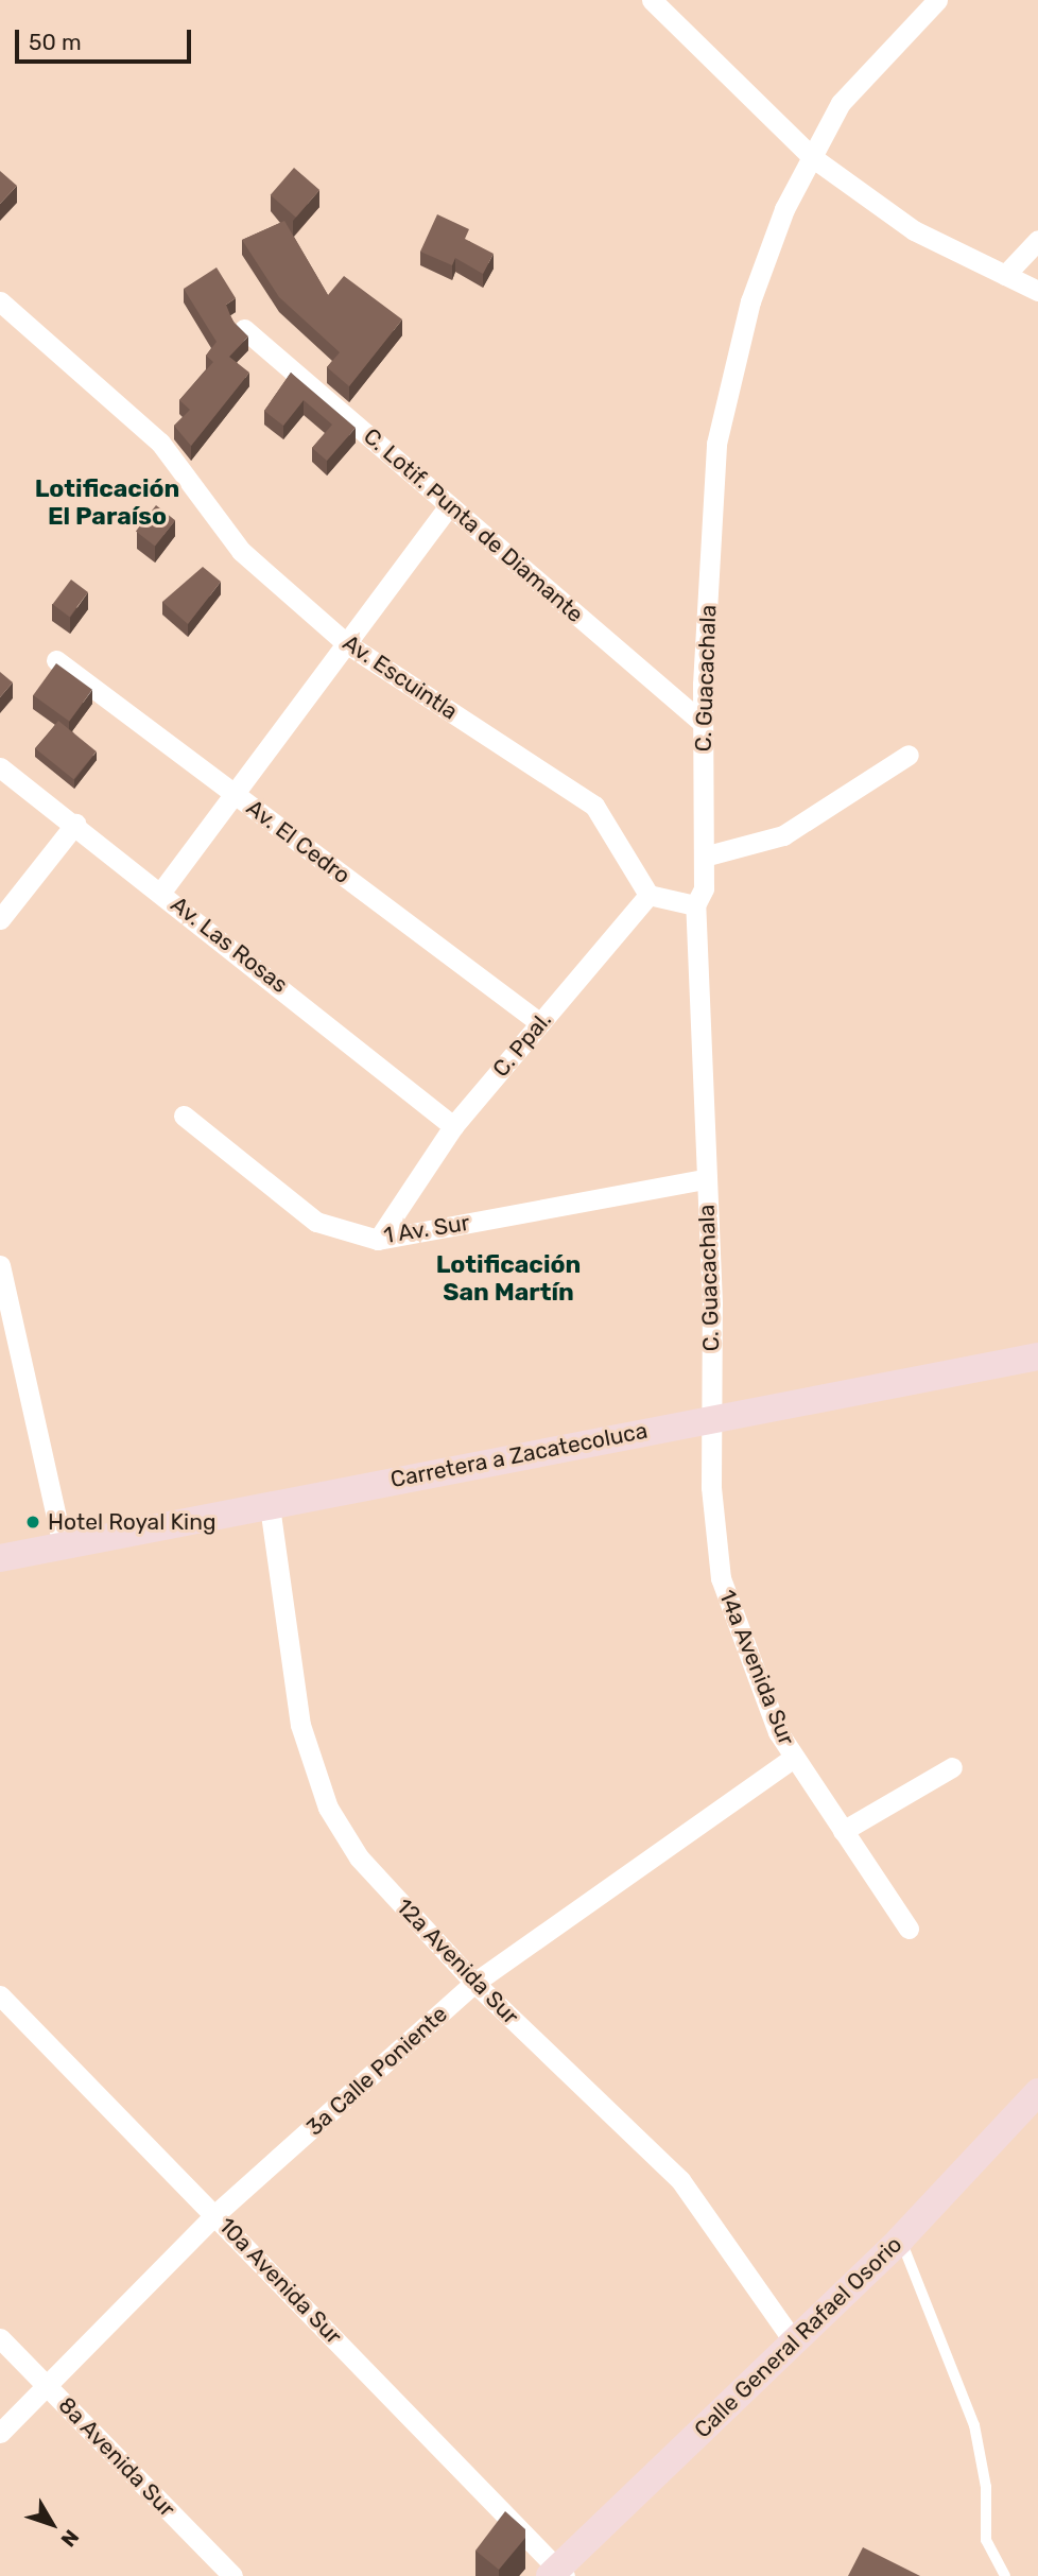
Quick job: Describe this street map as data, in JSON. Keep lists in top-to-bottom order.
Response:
{
  "streets": {
    "main road": ["Carretera a Zacatecoluca", "Calle General Rafael Osorio"],
    "street": [
      "C. Lotif. Punta de Diamante",
      "Av. Escuintla",
      "C. Guacachala",
      "Av. El Cedro",
      "Av. Las Rosas",
      "C. Ppal.",
      "1 Av. Sur",
      "14a Avenida Sur",
      "12a Avenida Sur",
      "3a Calle Poniente",
      "10a Avenida Sur",
      "8a Avenida Sur"
    ]
  },
  "crossings": [
    ["C. Lotif. Punta de Diamante", "C. Guacachala"],
    ["Av. Escuintla", "C. Ppal."],
    ["C. Guacachala", "1 Av. Sur"],
    ["C. Guacachala", "Carretera a Zacatecoluca"],
    ["C. Guacachala", "14a Avenida Sur"],
    ["Av. El Cedro", "C. Ppal."],
    ["Av. Las Rosas", "C. Ppal."],
    ["C. Ppal.", "1 Av. Sur"],
    ["Carretera a Zacatecoluca", "14a Avenida Sur"],
    ["Carretera a Zacatecoluca", "12a Avenida Sur"],
    ["14a Avenida Sur", "3a Calle Poniente"],
    ["12a Avenida Sur", "3a Calle Poniente"],
    ["12a Avenida Sur", "Calle General Rafael Osorio"],
    ["3a Calle Poniente", "10a Avenida Sur"],
    ["3a Calle Poniente", "8a Avenida Sur"],
    ["10a Avenida Sur", "Calle General Rafael Osorio"]
  ],
  "districts": ["Lotificación El Paraíso", "Lotificación San Martín"],
  "places": ["Hotel Royal King"],
  "scale_bar": "50 m",
  "north": "bottom right"
}
